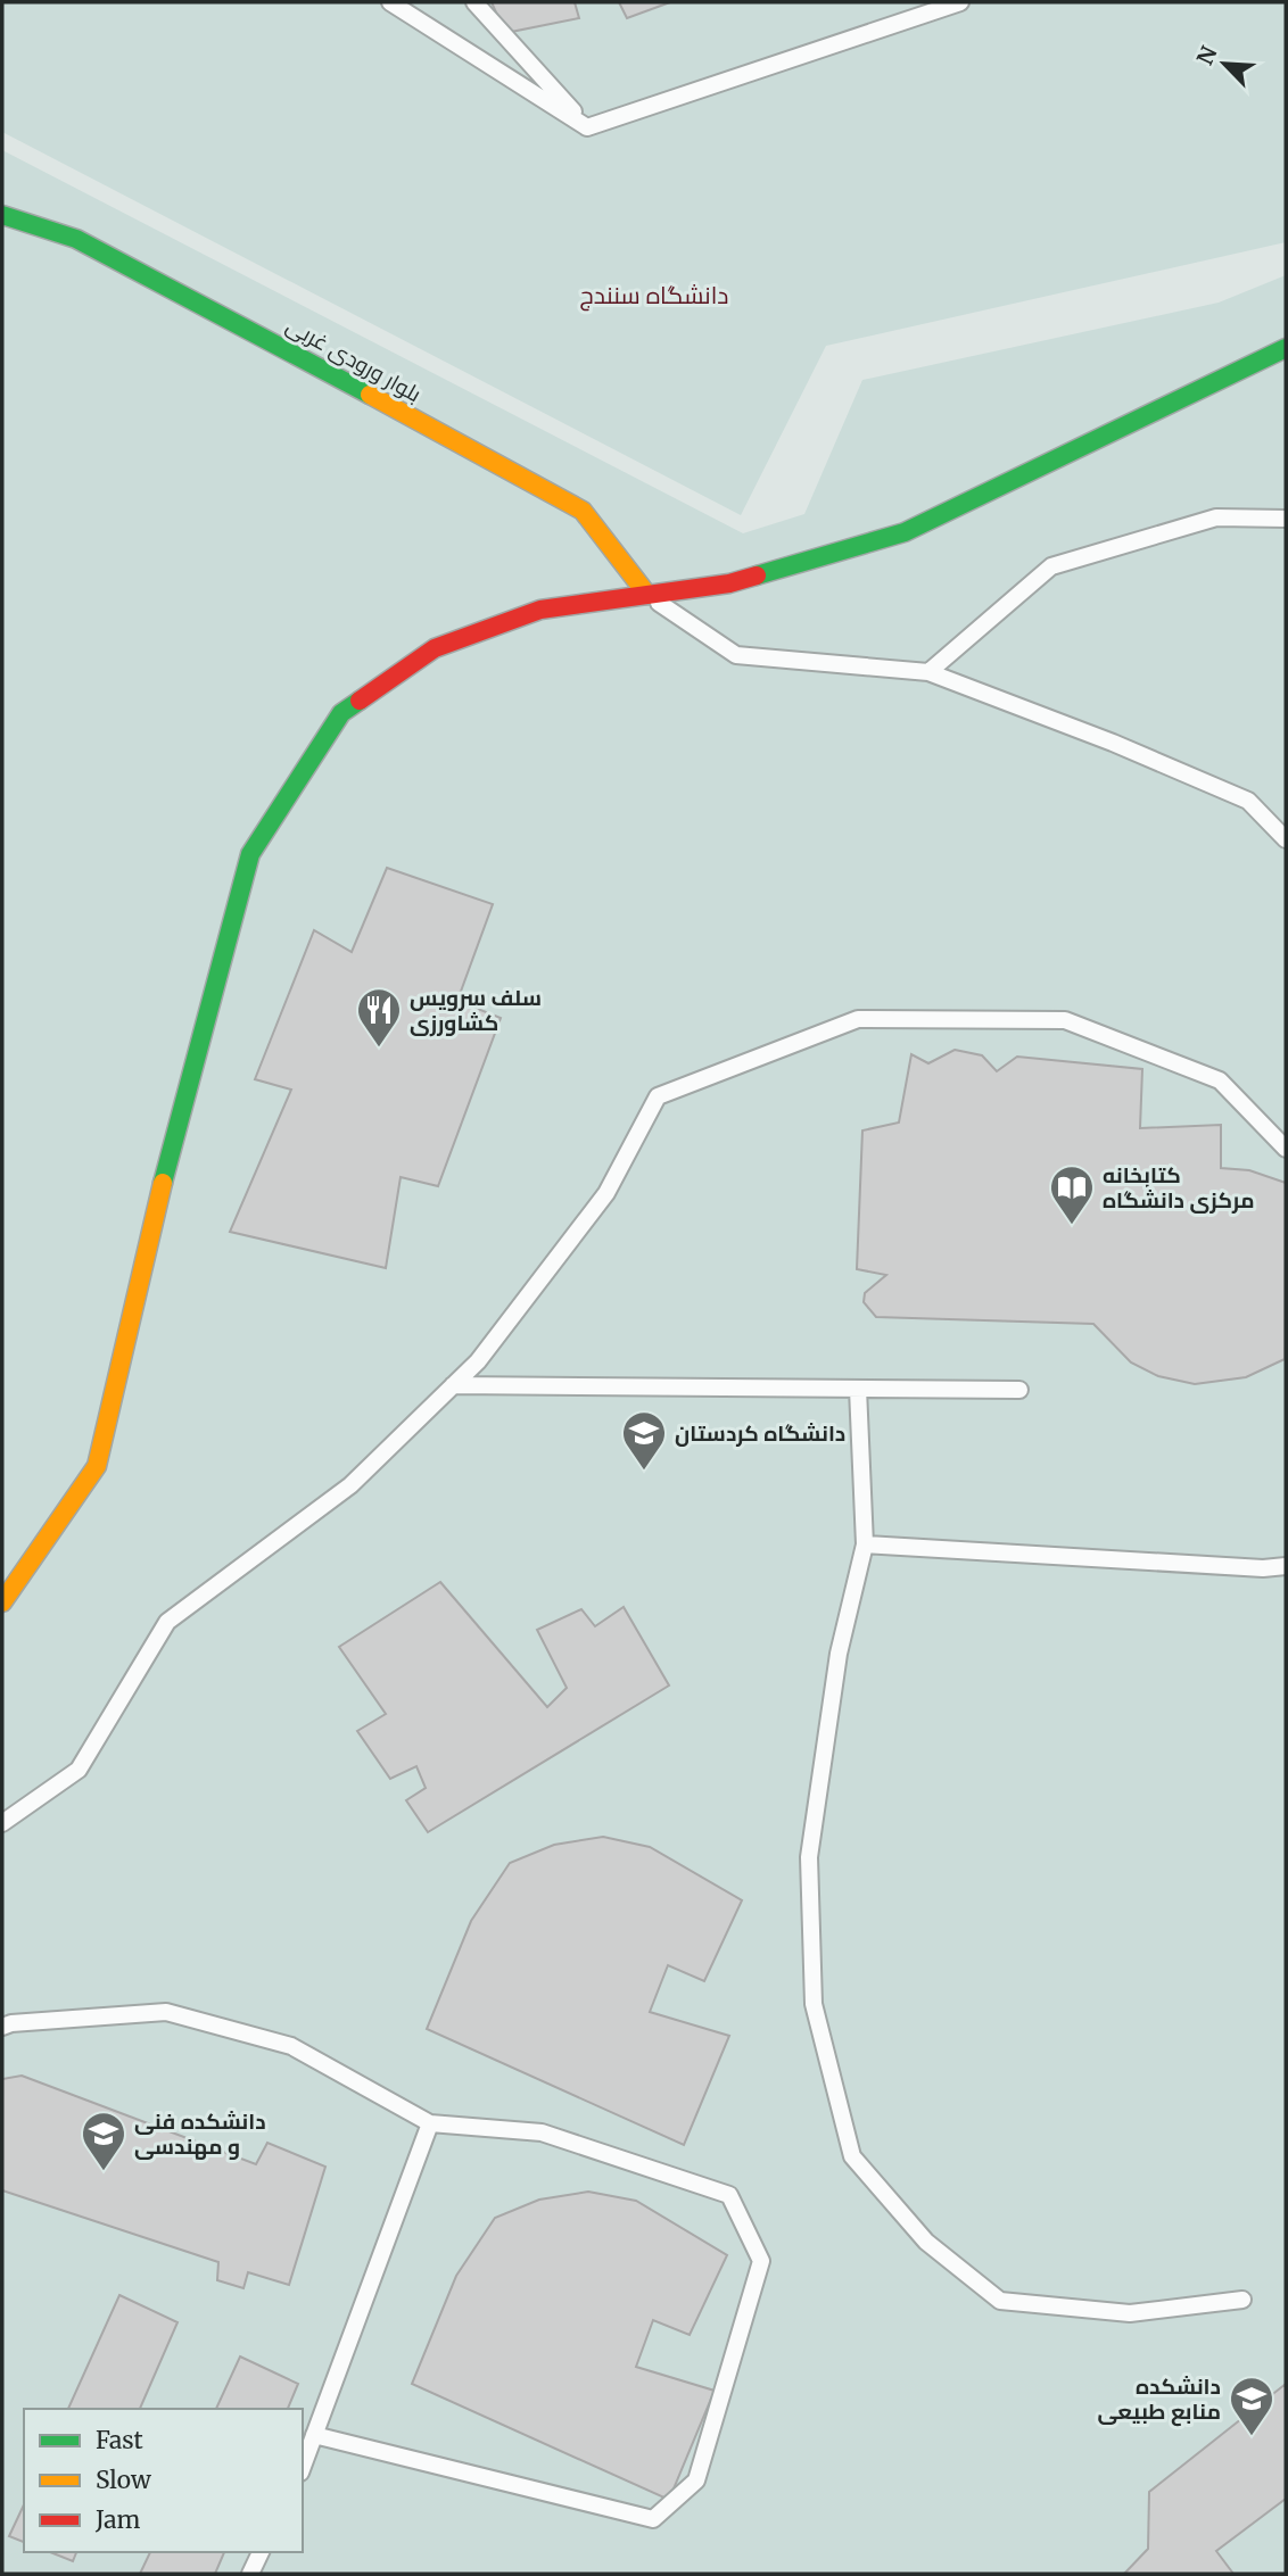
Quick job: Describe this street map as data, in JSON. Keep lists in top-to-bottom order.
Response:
{
  "streets": {
    "street": ["بلوار ورودی غربی"]
  },
  "districts": ["دانشگاه سنندج"],
  "places": {
    "restaurant": ["سلف سرویس کشاورزی"],
    "library": ["کتابخانه مرکزی دانشگاه"],
    "school or university": ["دانشگاه کردستان", "دانشکده فنی و مهندسی", "دانشکده منابع طبیعی"]
  },
  "legend": ["Fast", "Slow", "Jam"],
  "north": "top left"
}
